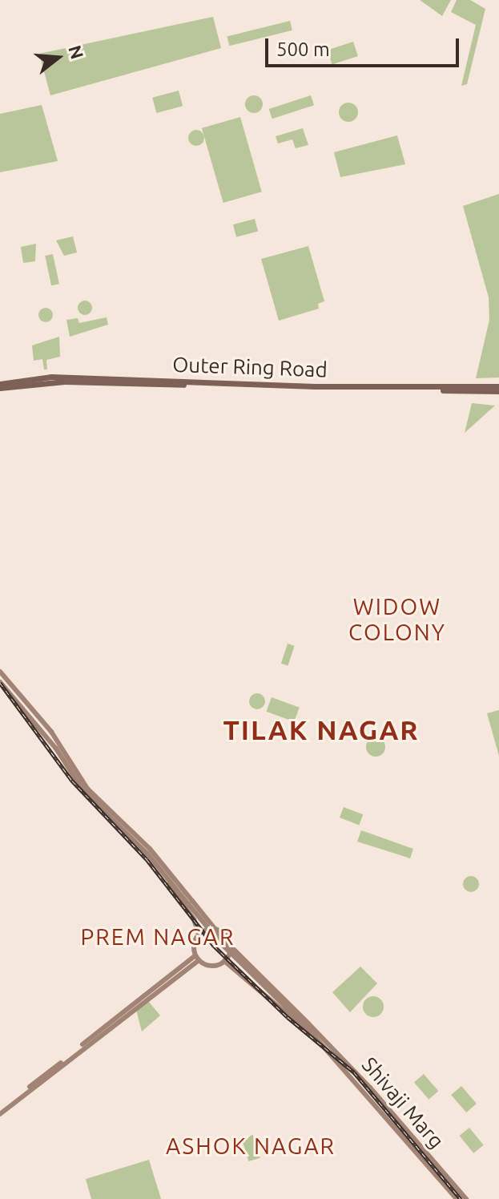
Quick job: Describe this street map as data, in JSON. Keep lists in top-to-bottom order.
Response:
{
  "streets": {
    "main road": ["Outer Ring Road", "Shivaji Marg"]
  },
  "districts": [
    "WIDOW COLONY",
    "TILAK NAGAR",
    "PREM NAGAR",
    "ASHOK NAGAR"
  ],
  "scale_bar": "500 m",
  "north": "right"
}
